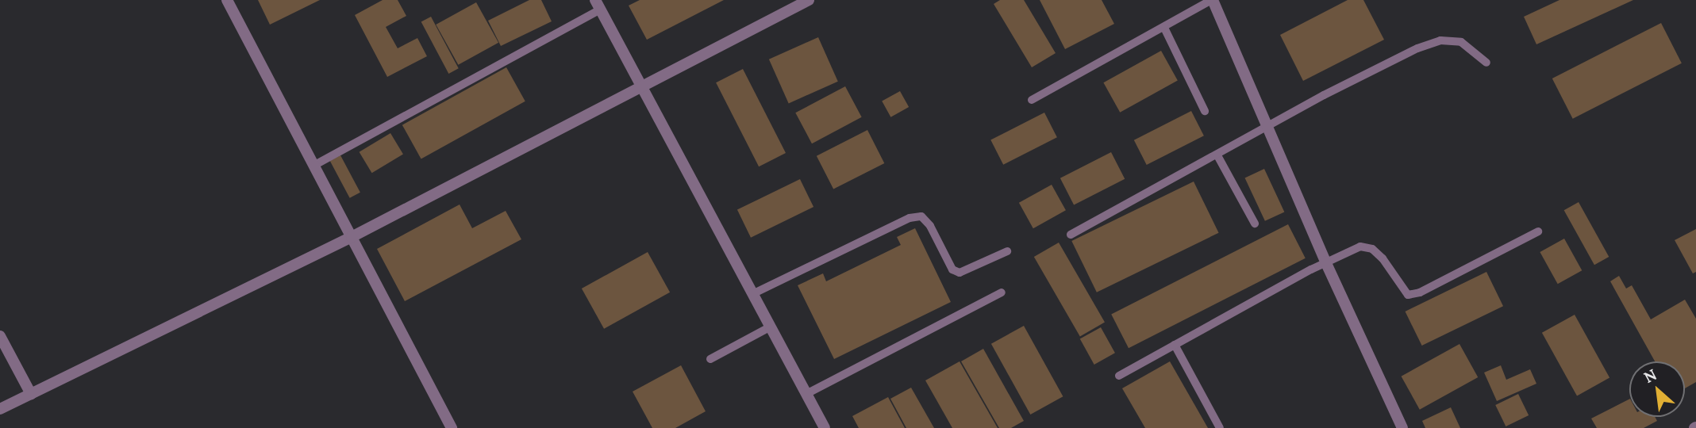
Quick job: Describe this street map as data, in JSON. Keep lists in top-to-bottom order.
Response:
{
  "north": "top left"
}
